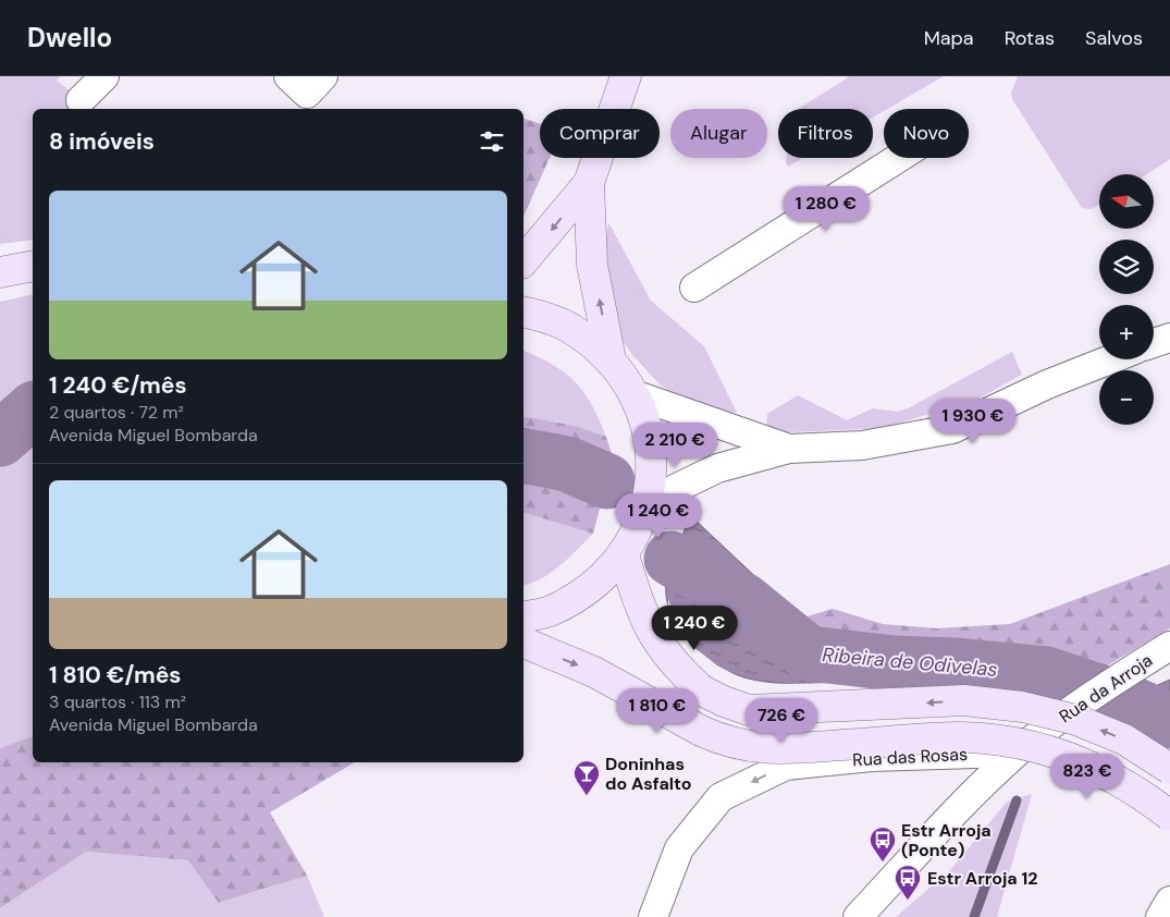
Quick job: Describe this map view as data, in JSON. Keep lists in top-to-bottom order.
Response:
{
  "streets": {
    "street": ["Rua da Arroja", "Rua das Rosas"]
  },
  "crossings": [
    ["Rua da Arroja", "Rua das Rosas"]
  ],
  "one_way": ["Rua das Rosas"],
  "water": ["Ribeira de Odivelas"],
  "places": {
    "bar": ["Doninhas do Asfalto"],
    "bus stop": ["Estr Arroja (Ponte)", "Estr Arroja 12"]
  },
  "north": "left",
  "page": {
    "header": "Dwello",
    "nav": ["Mapa", "Rotas", "Salvos"],
    "chip": [
      "Comprar",
      "Alugar",
      "Filtros",
      "Novo"
    ],
    "heading": "8 imóveis",
    "map_buttons": ["+", "−"],
    "list": [
      {
        "name": "1 240 €/mês",
        "note": "2 quartos · 72 m² · Avenida Miguel Bombarda"
      },
      {
        "name": "1 810 €/mês",
        "note": "3 quartos · 113 m² · Avenida Miguel Bombarda"
      }
    ],
    "price": [
      "1 280 €",
      "1 930 €",
      "2 210 €",
      "1 240 €",
      "1 240 €",
      "1 810 €",
      "726 €",
      "823 €"
    ]
  }
}
